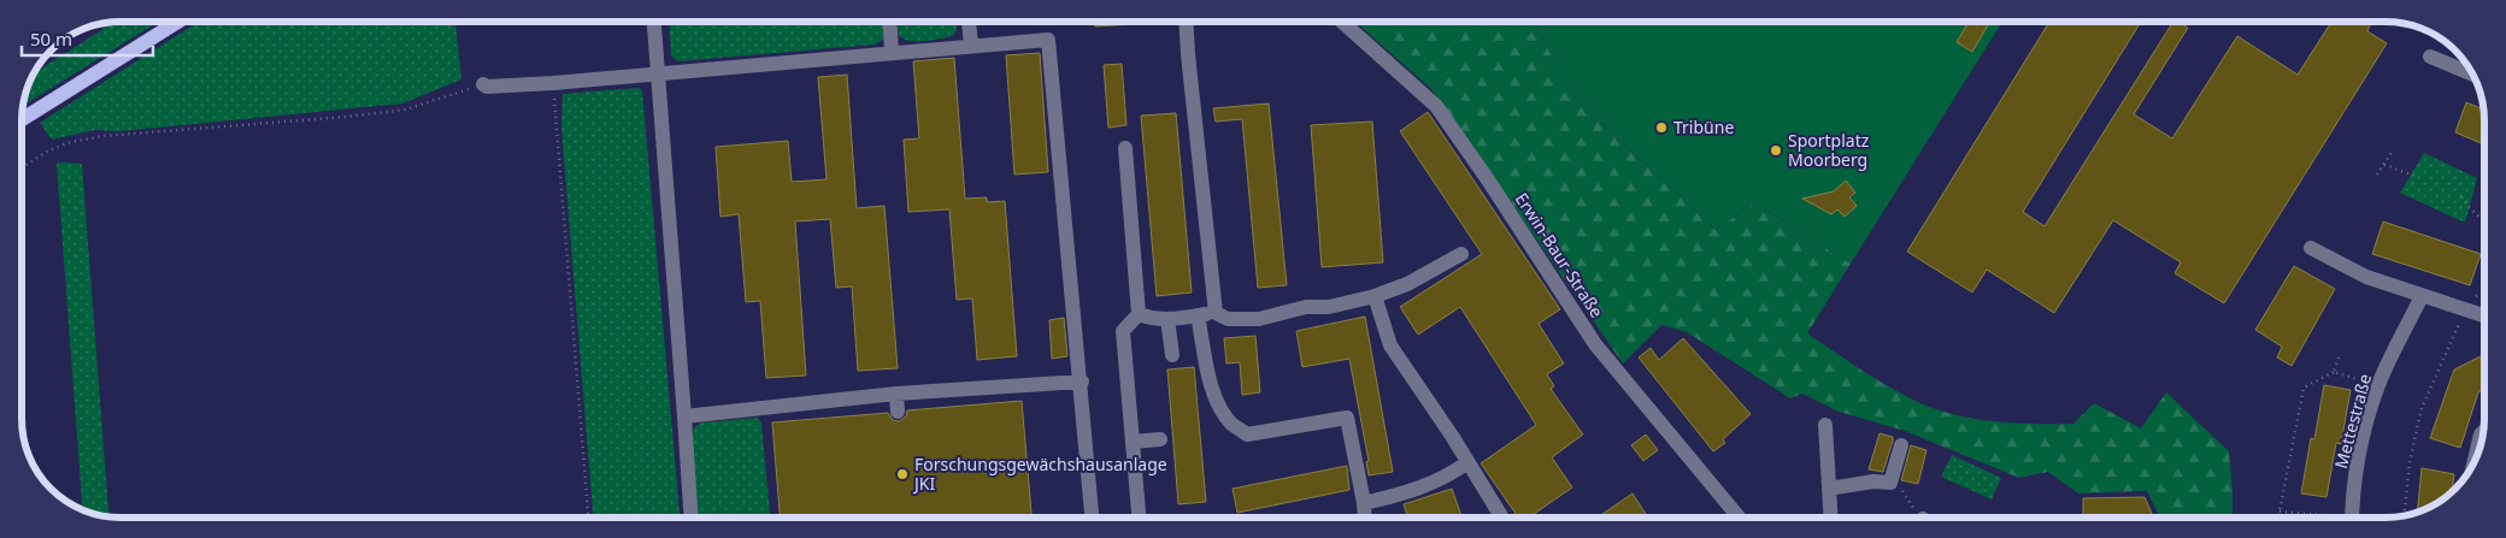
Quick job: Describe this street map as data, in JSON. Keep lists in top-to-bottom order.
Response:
{
  "streets": {
    "street": ["Erwin-Baur-Straße", "Mettestraße"]
  },
  "places": ["Tribüne", "Sportplatz Moorberg", "Forschungsgewächshausanlage JKI"],
  "scale_bar": "50 m"
}
